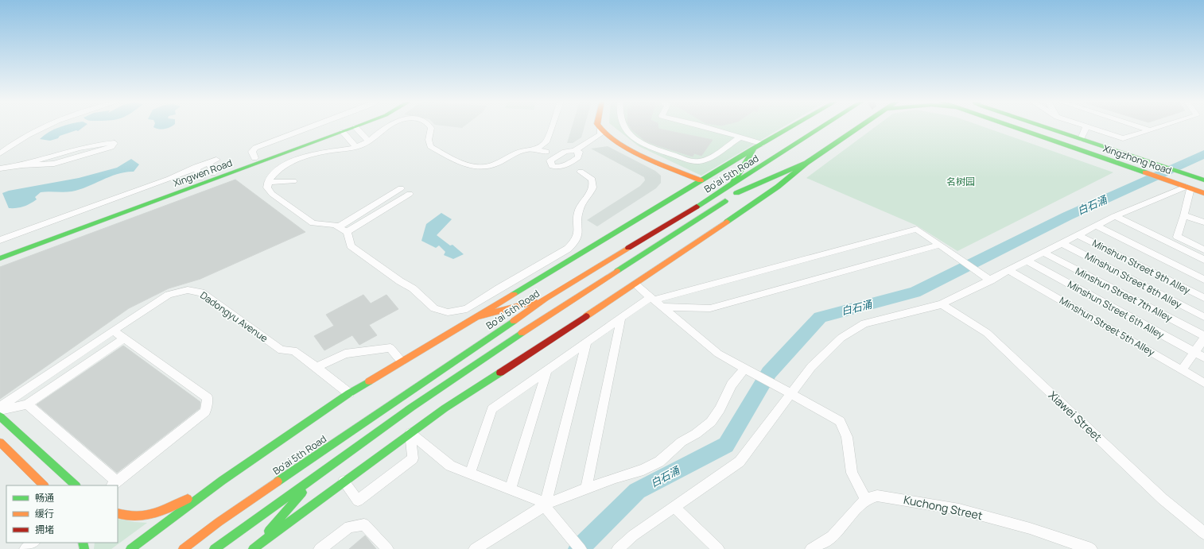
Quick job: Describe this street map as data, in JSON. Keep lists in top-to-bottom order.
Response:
{
  "streets": {
    "main road": ["Xingzhong Road", "Xingwen Road", "Bo'ai 5th Road"],
    "street": [
      "Minshun Street 9th Alley",
      "Minshun Street 8th Alley",
      "Minshun Street 7th Alley",
      "Minshun Street 6th Alley",
      "Dadongyu Avenue",
      "Minshun Street 5th Alley",
      "Xiawei Street",
      "Kuchong Street"
    ]
  },
  "crossings": [
    ["Bo'ai 5th Road", "Dadongyu Avenue"]
  ],
  "water": ["白石涌"],
  "parks": ["名树园"],
  "legend": ["畅通", "缓行", "拥堵"]
}
